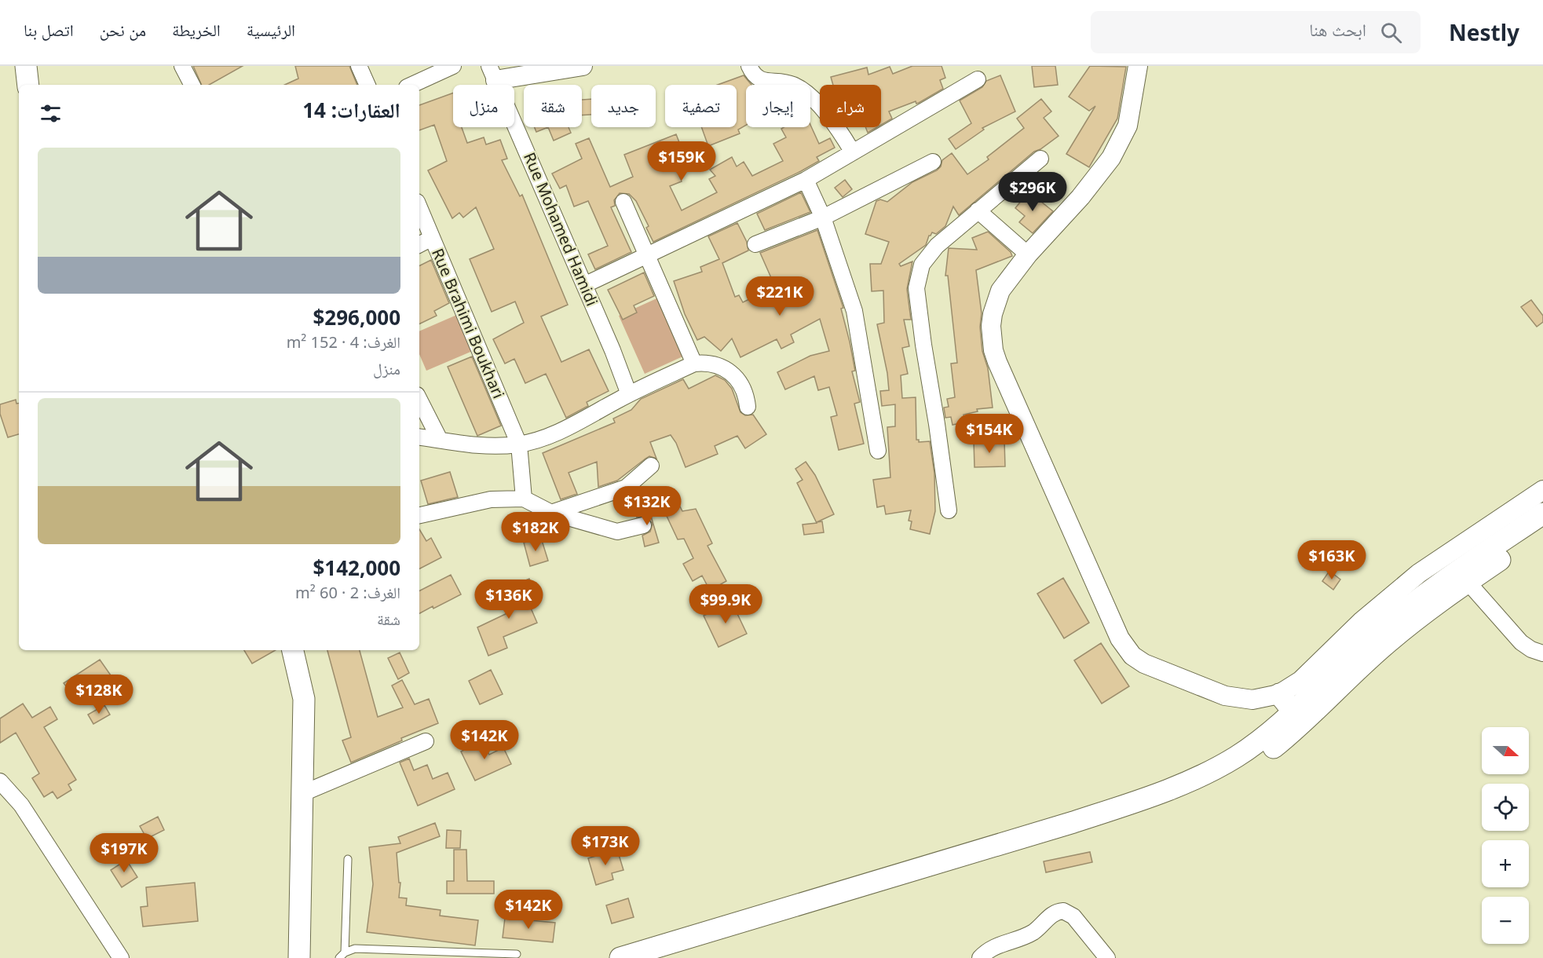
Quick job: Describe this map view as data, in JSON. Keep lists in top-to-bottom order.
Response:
{
  "streets": {
    "street": ["Rue Mohamed Hamidi", "Rue Brahimi Boukhari"]
  },
  "north": "right",
  "page": {
    "header": "Nestly",
    "search": "ابحث هنا",
    "nav": [
      "الرئيسية",
      "الخريطة",
      "من نحن",
      "اتصل بنا"
    ],
    "chip": [
      "شراء",
      "إيجار",
      "تصفية",
      "جديد",
      "شقة",
      "منزل"
    ],
    "heading": "العقارات: 14",
    "price": [
      "$159K",
      "$296K",
      "$221K",
      "$154K",
      "$132K",
      "$182K",
      "$163K",
      "$136K",
      "$99.9K",
      "$128K",
      "$142K",
      "$173K",
      "$197K",
      "$142K"
    ],
    "list": [
      {
        "name": "$296,000",
        "note": "الغرف: 4 · 152 m² · منزل"
      },
      {
        "name": "$142,000",
        "note": "الغرف: 2 · 60 m² · شقة"
      }
    ],
    "map_buttons": ["+", "−"]
  }
}
